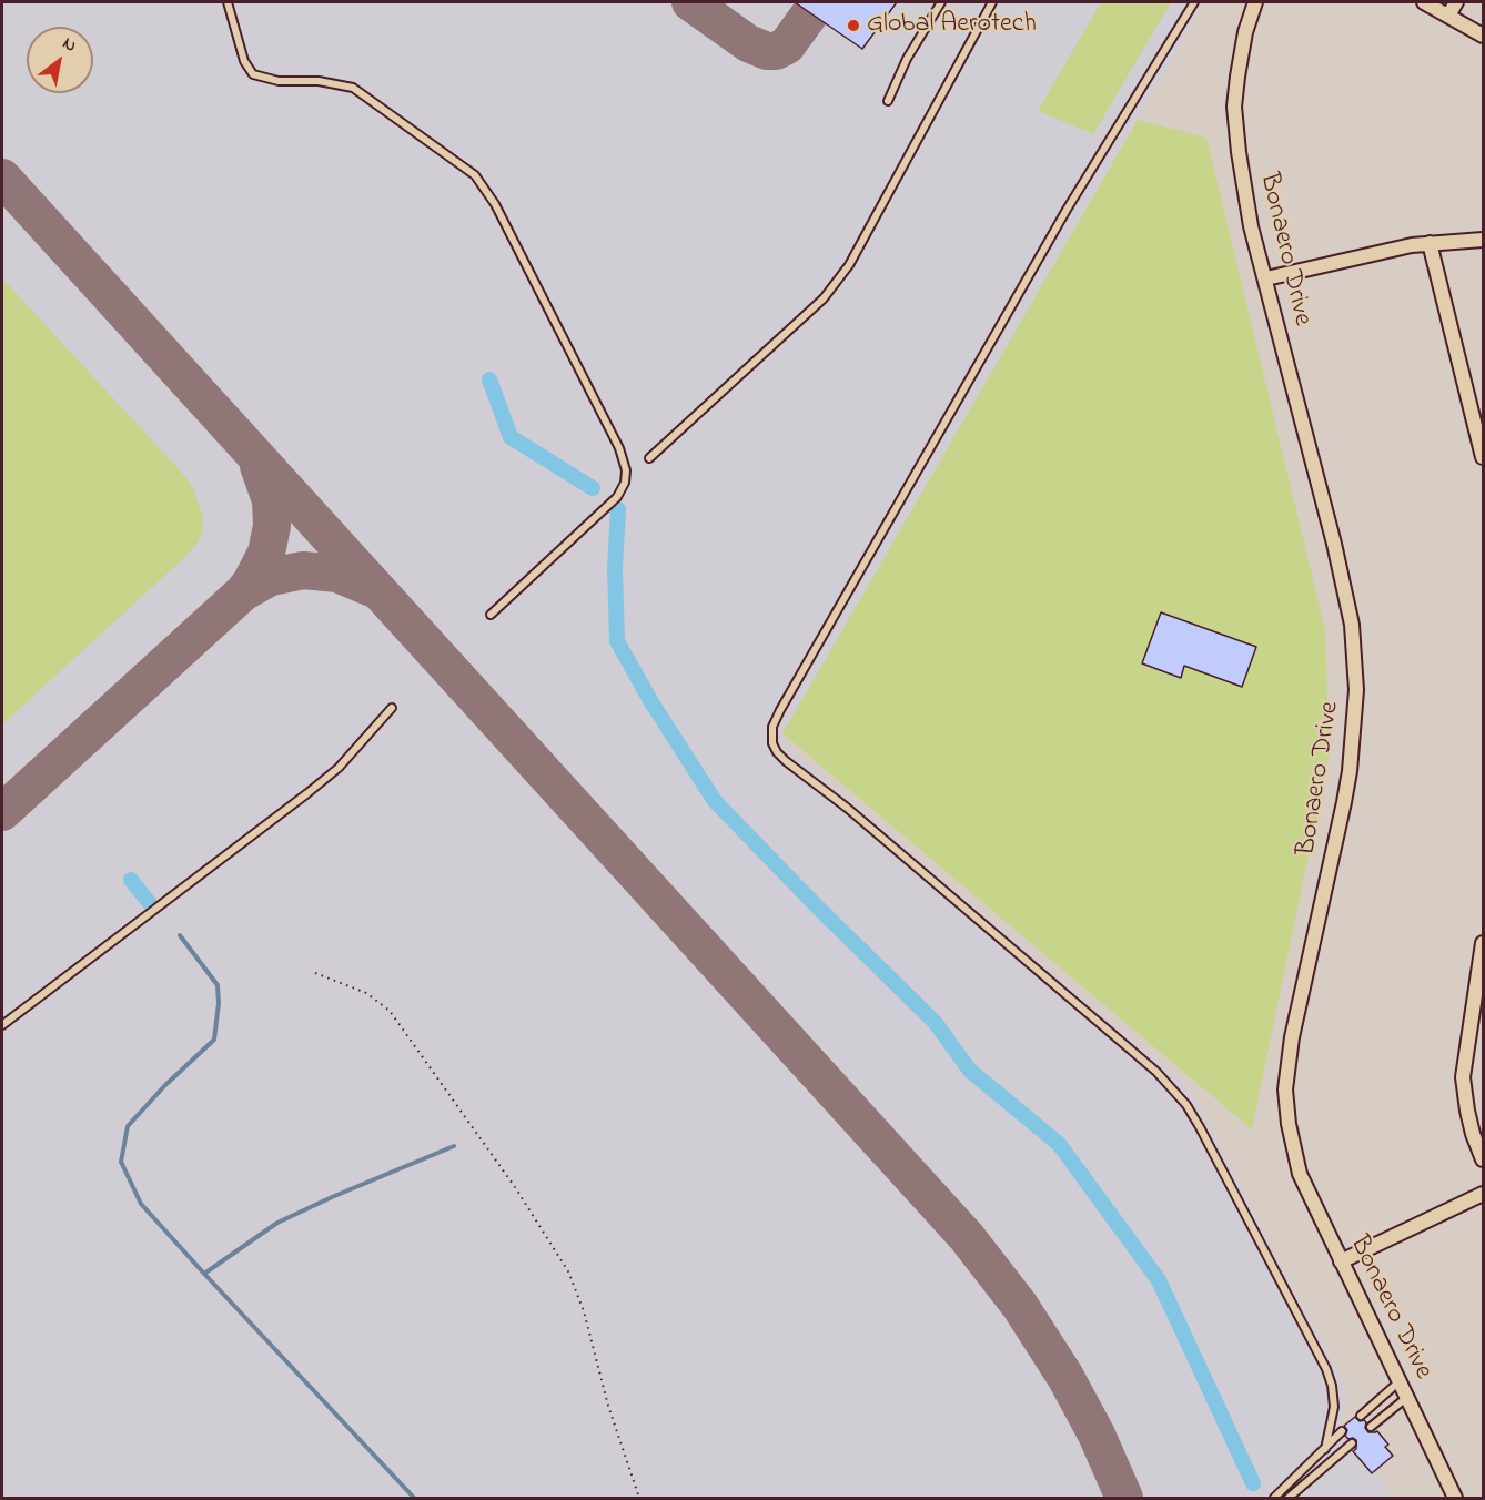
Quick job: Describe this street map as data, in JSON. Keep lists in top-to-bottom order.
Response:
{
  "streets": {
    "street": ["Bonaero Drive"]
  },
  "places": ["Global Aerotech"],
  "north": "top right"
}
